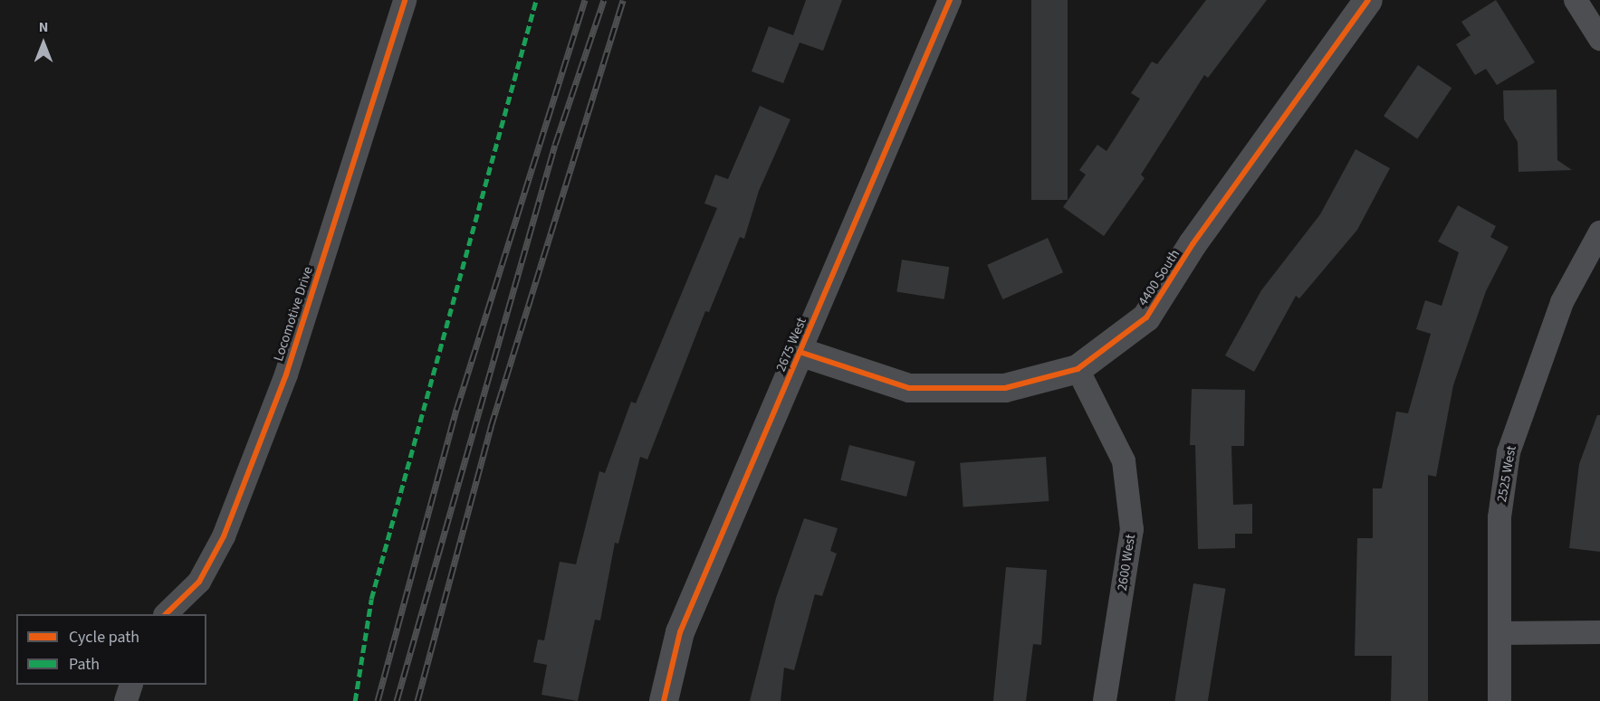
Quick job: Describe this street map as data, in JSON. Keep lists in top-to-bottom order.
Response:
{
  "streets": {
    "street": [
      "4400 South",
      "Locomotive Drive",
      "2675 West",
      "2525 West",
      "2600 West"
    ]
  },
  "crossings": [
    ["4400 South", "2675 West"],
    ["4400 South", "2600 West"]
  ],
  "legend": ["Cycle path", "Path"],
  "north": "top"
}
